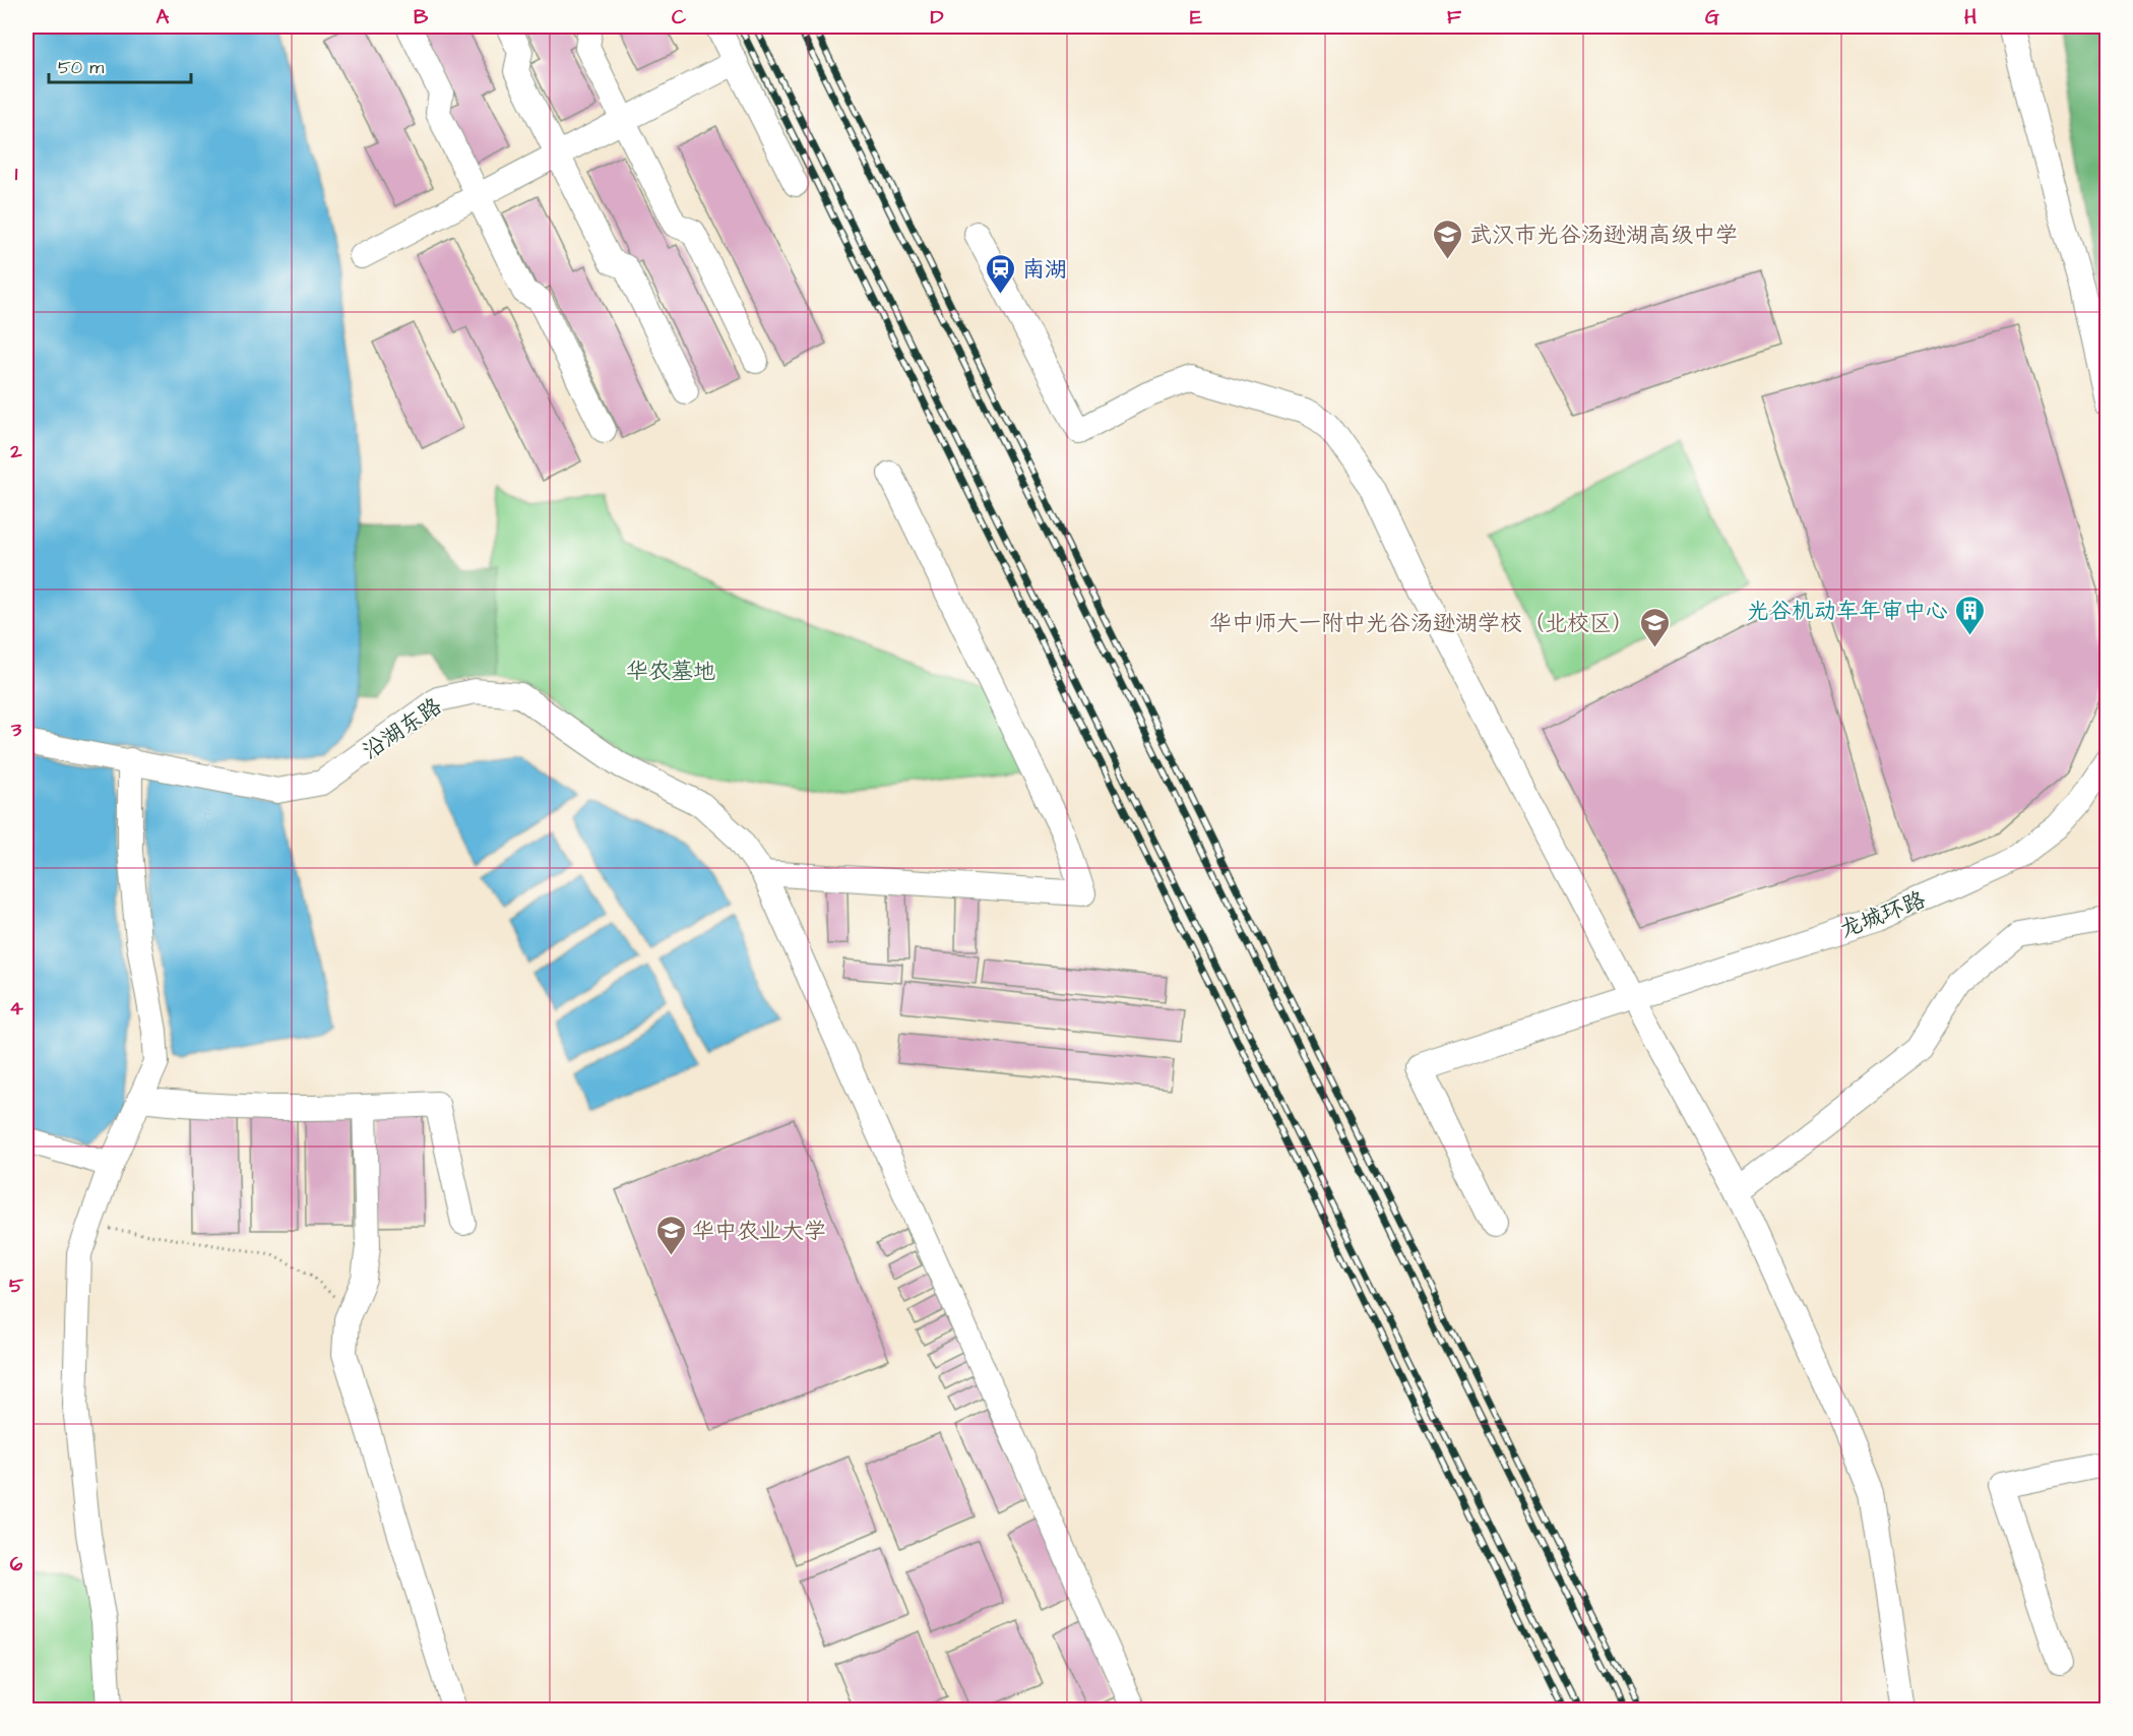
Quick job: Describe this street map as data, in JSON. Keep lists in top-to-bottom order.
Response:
{
  "streets": {
    "street": ["沿湖东路", "龙城环路"]
  },
  "parks": ["华农墓地"],
  "places": {
    "school or university": ["武汉市光谷汤逊湖高级中学", "华中师大一附中光谷汤逊湖学校（北校区）", "华中农业大学"],
    "station": ["南湖"],
    "building": ["光谷机动车年审中心"]
  },
  "scale_bar": "50 m",
  "grid": {
    "columns": [
      "A",
      "B",
      "C",
      "D",
      "E",
      "F",
      "G",
      "H"
    ],
    "rows": [
      "1",
      "2",
      "3",
      "4",
      "5",
      "6"
    ]
  }
}
